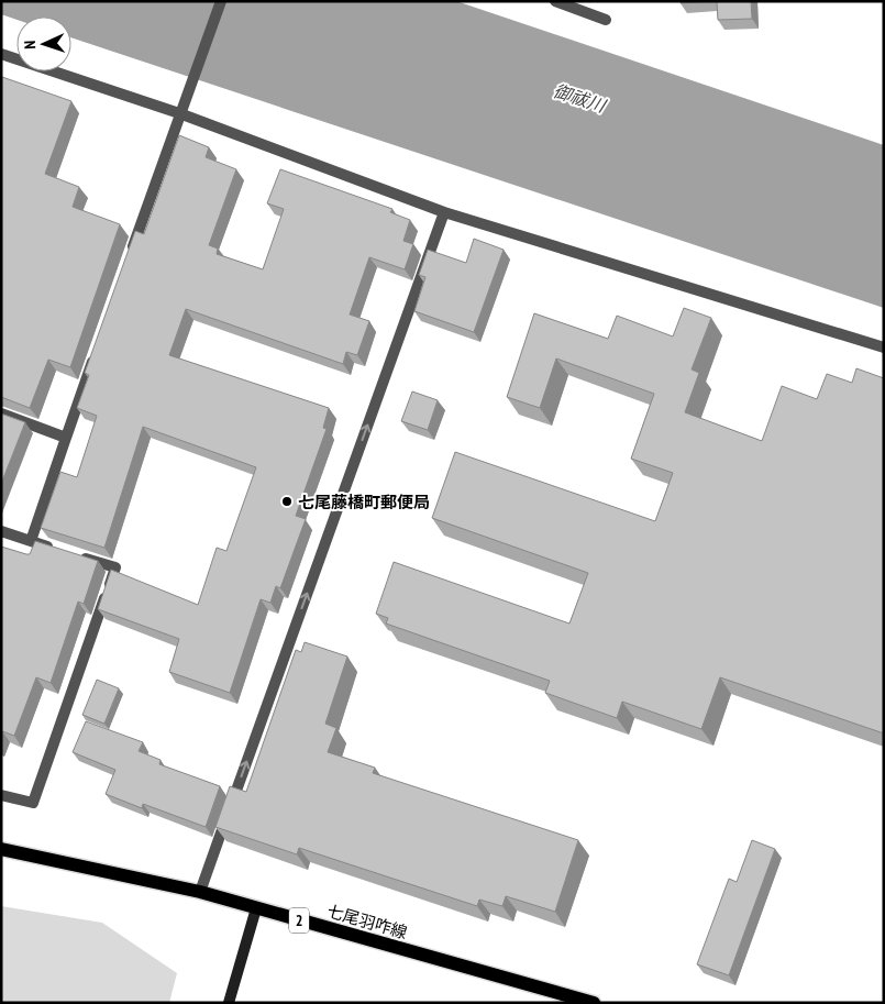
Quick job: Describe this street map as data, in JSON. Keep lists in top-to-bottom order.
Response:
{
  "streets": {
    "main road": ["2", "七尾羽咋線"]
  },
  "water": ["御祓川"],
  "places": ["七尾藤橋町郵便局"],
  "north": "left"
}
